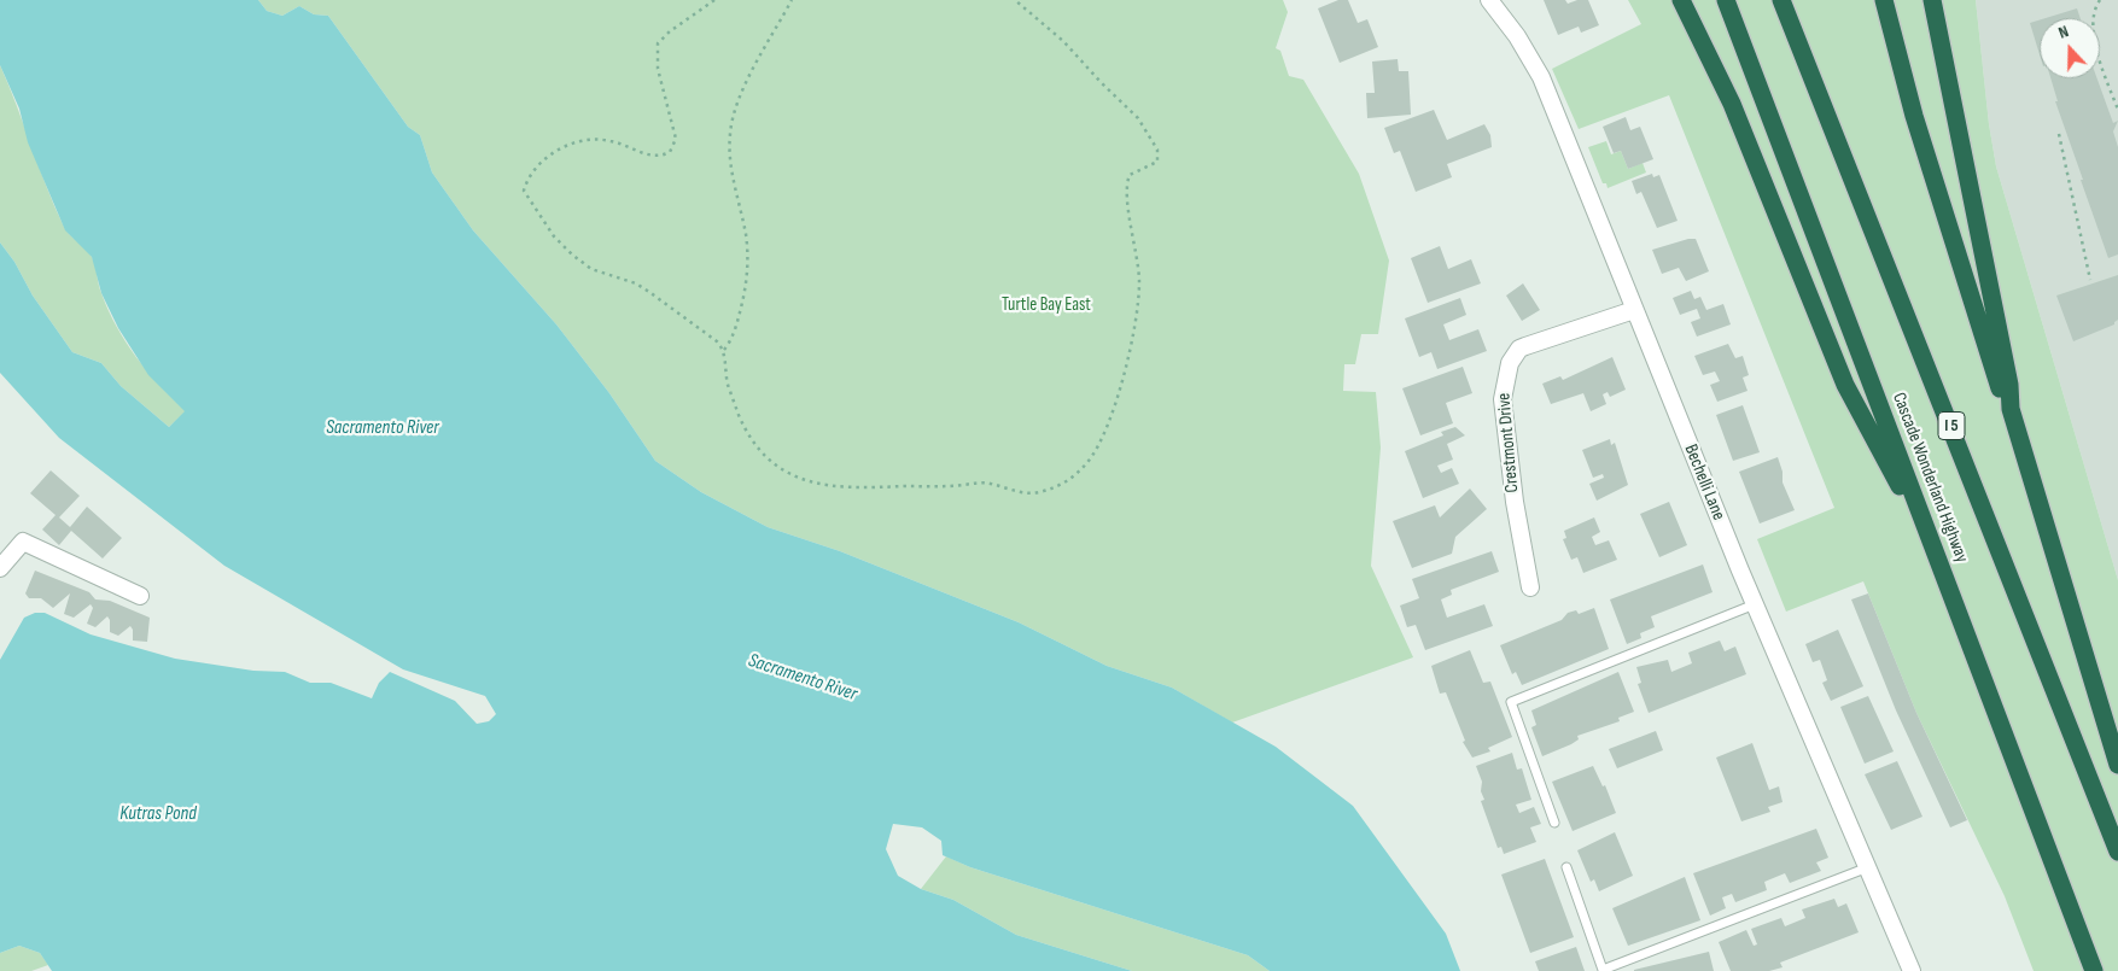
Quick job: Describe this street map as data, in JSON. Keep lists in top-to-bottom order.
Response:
{
  "streets": {
    "highway": ["I 5", "Cascade Wonderland Highway"],
    "street": ["Crestmont Drive", "Bechelli Lane"]
  },
  "crossings": [
    ["Crestmont Drive", "Bechelli Lane"]
  ],
  "water": ["Sacramento River", "Kutras Pond"],
  "parks": ["Turtle Bay East"],
  "north": "top"
}
